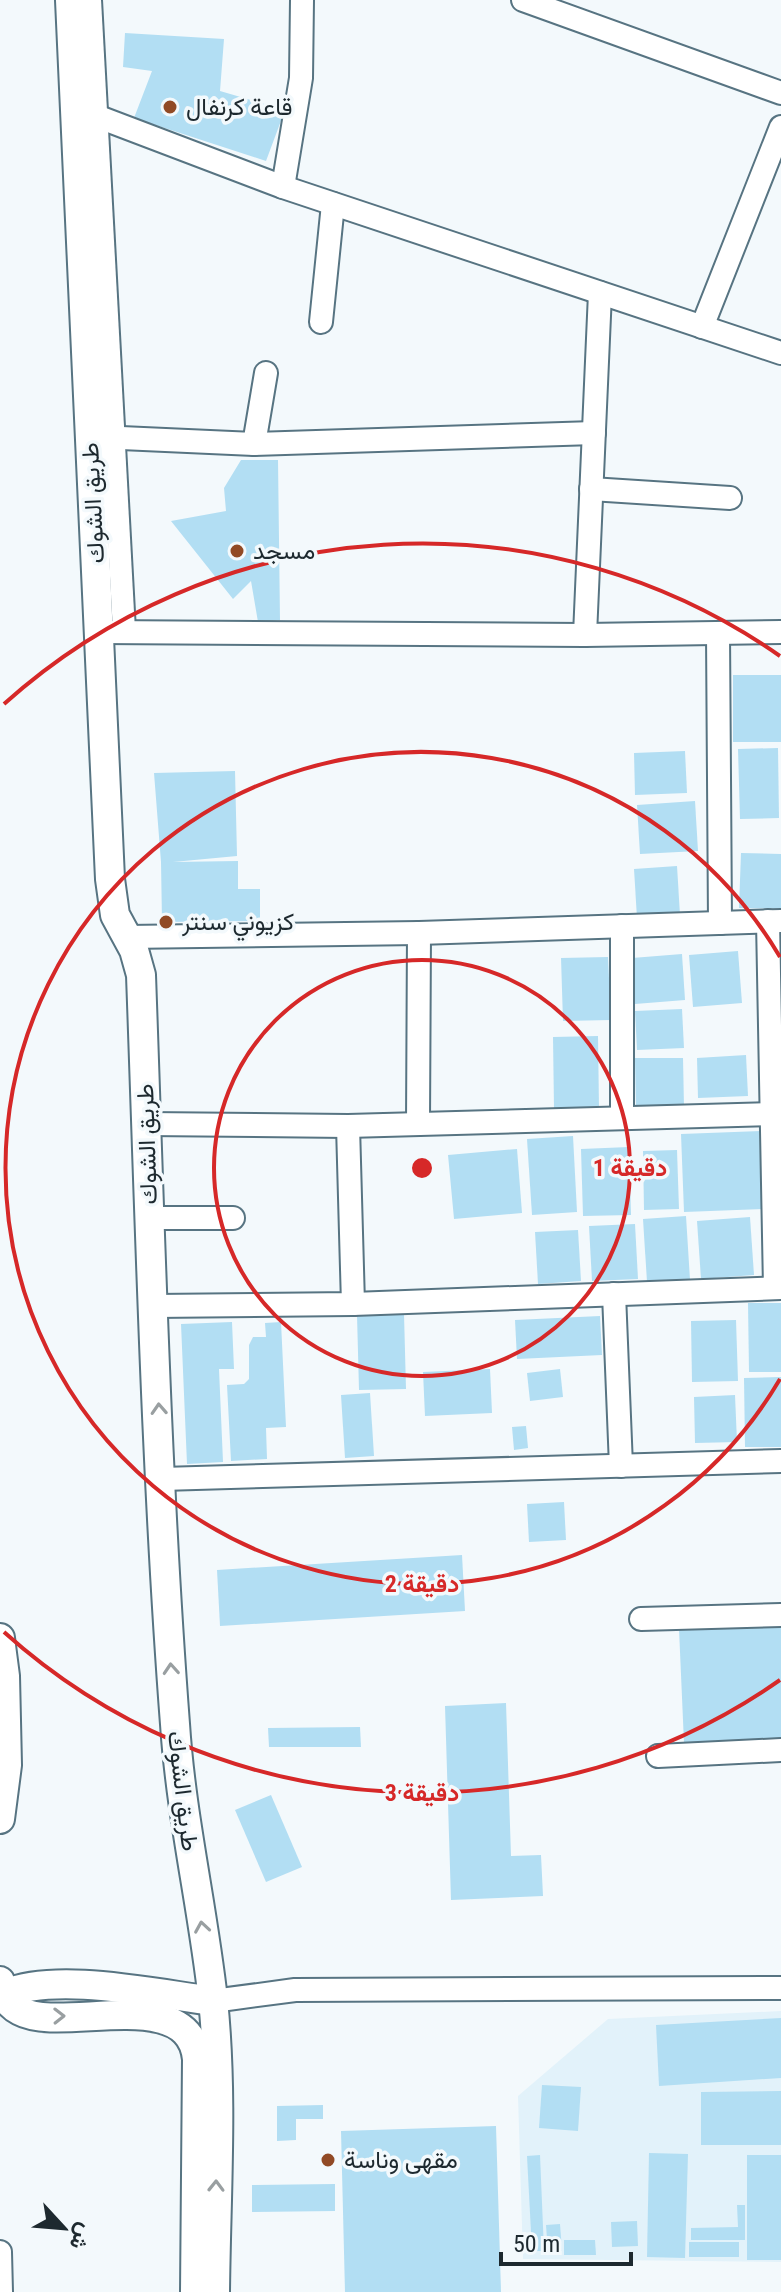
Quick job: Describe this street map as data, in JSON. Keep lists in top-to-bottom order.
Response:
{
  "streets": {
    "main road": ["طريق الشوك"]
  },
  "places": [
    "قاعة كرنفال",
    "مسجد",
    "كزيوني سنتر",
    "مقهى وناسة"
  ],
  "scale_bar": "50 m",
  "north": "bottom right",
  "rings": ["1 دقيقة", "2 دقيقة", "3 دقيقة"]
}
